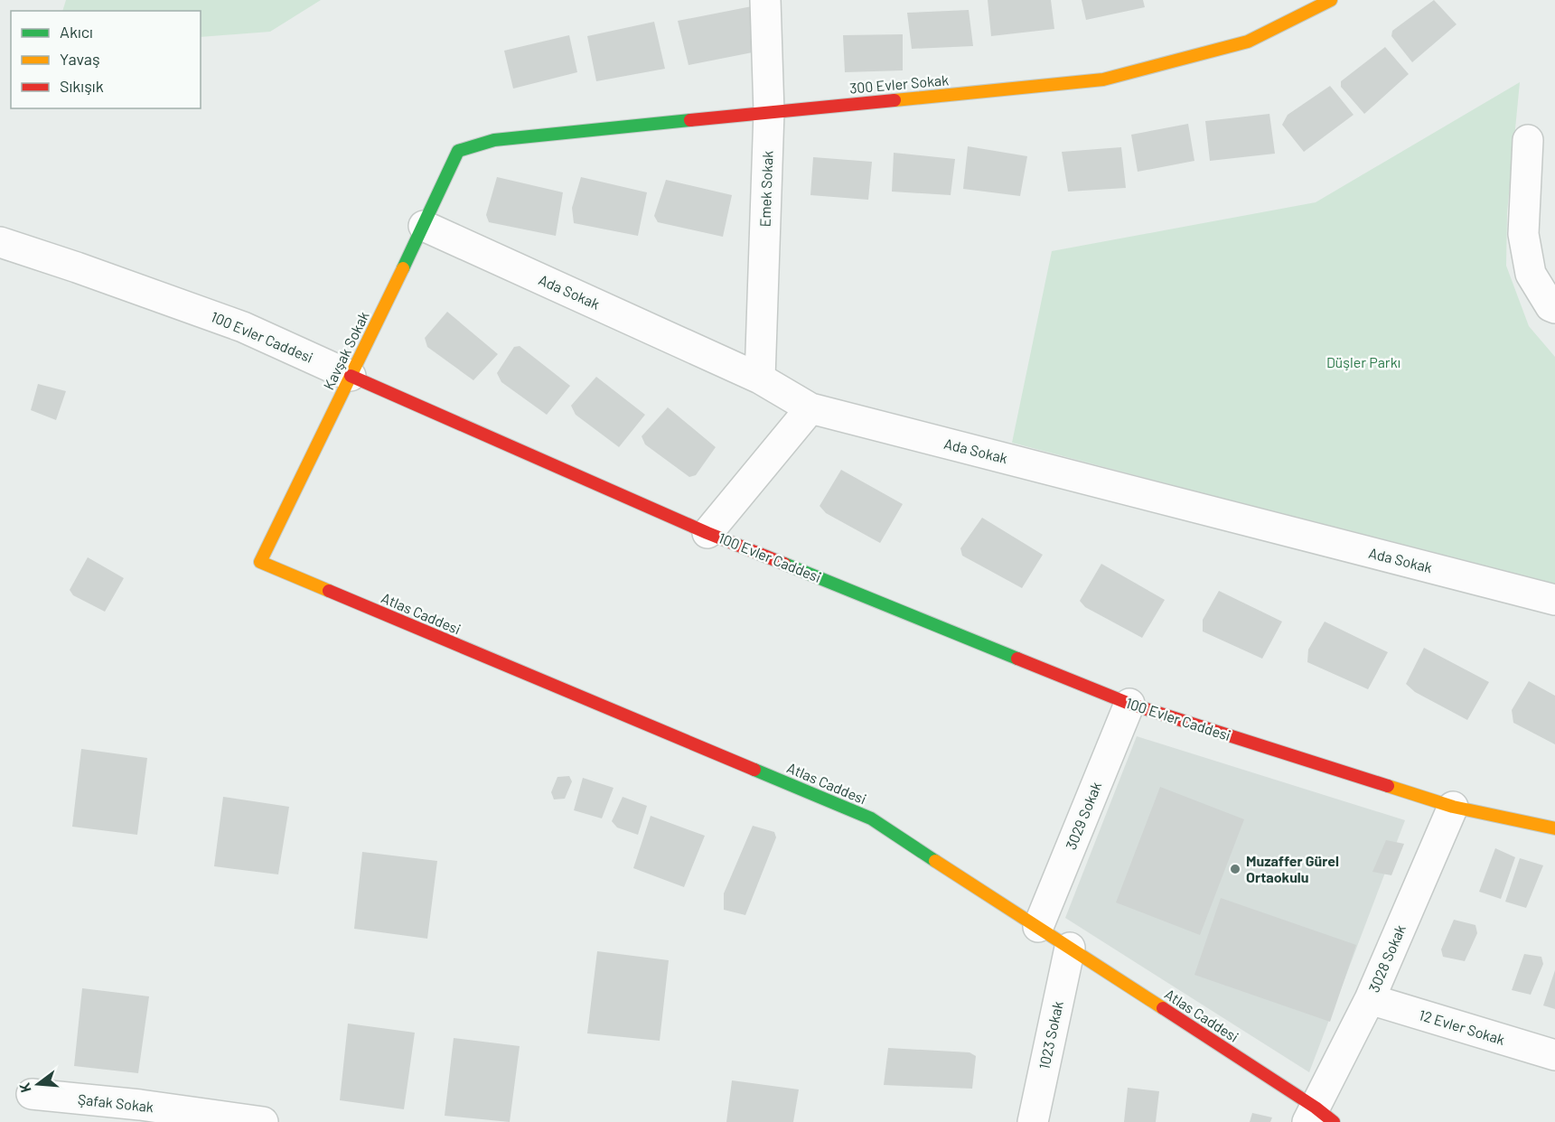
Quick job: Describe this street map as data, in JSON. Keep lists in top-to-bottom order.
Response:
{
  "streets": {
    "street": [
      "300 Evler Sokak",
      "Emek Sokak",
      "Ada Sokak",
      "100 Evler Caddesi",
      "Kavşak Sokak",
      "Atlas Caddesi",
      "3029 Sokak",
      "3028 Sokak",
      "12 Evler Sokak",
      "1023 Sokak",
      "Şafak Sokak"
    ]
  },
  "crossings": [
    ["300 Evler Sokak", "Emek Sokak"],
    ["300 Evler Sokak", "Kavşak Sokak"],
    ["Emek Sokak", "Ada Sokak"],
    ["Ada Sokak", "Kavşak Sokak"],
    ["100 Evler Caddesi", "Kavşak Sokak"],
    ["100 Evler Caddesi", "3029 Sokak"],
    ["100 Evler Caddesi", "3028 Sokak"],
    ["Kavşak Sokak", "Atlas Caddesi"],
    ["Atlas Caddesi", "3029 Sokak"],
    ["Atlas Caddesi", "3028 Sokak"],
    ["Atlas Caddesi", "1023 Sokak"],
    ["3028 Sokak", "12 Evler Sokak"]
  ],
  "parks": ["Düşler Parkı"],
  "places": ["Muzaffer Gürel Ortaokulu"],
  "legend": ["Akıcı", "Yavaş", "Sıkışık"],
  "north": "left"
}
